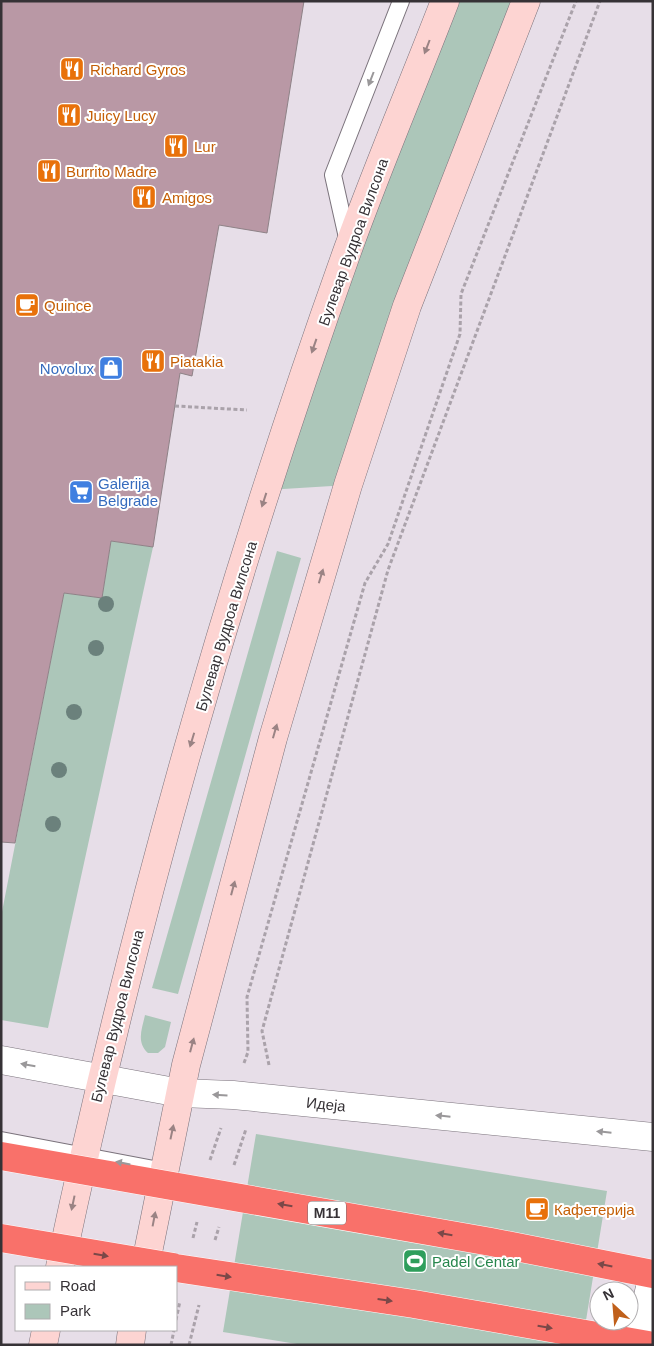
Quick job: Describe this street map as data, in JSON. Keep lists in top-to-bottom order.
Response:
{
  "streets": {
    "highway": ["M11"],
    "main road": ["Булевар Вудроа Вилсона"],
    "street": ["Идеја"]
  },
  "crossings": [
    ["Булевар Вудроа Вилсона", "Идеја"]
  ],
  "one_way": ["Идеја"],
  "places": {
    "restaurant": [
      "Richard Gyros",
      "Juicy Lucy",
      "Lur",
      "Burrito Madre",
      "Amigos",
      "Piatakia"
    ],
    "cafe": ["Quince", "Кафетерија"],
    "shop": ["Novolux"],
    "supermarket": ["Galerija Belgrade"],
    "sports": ["Padel Centar"]
  },
  "legend": ["Road", "Park"],
  "north": "top left"
}
